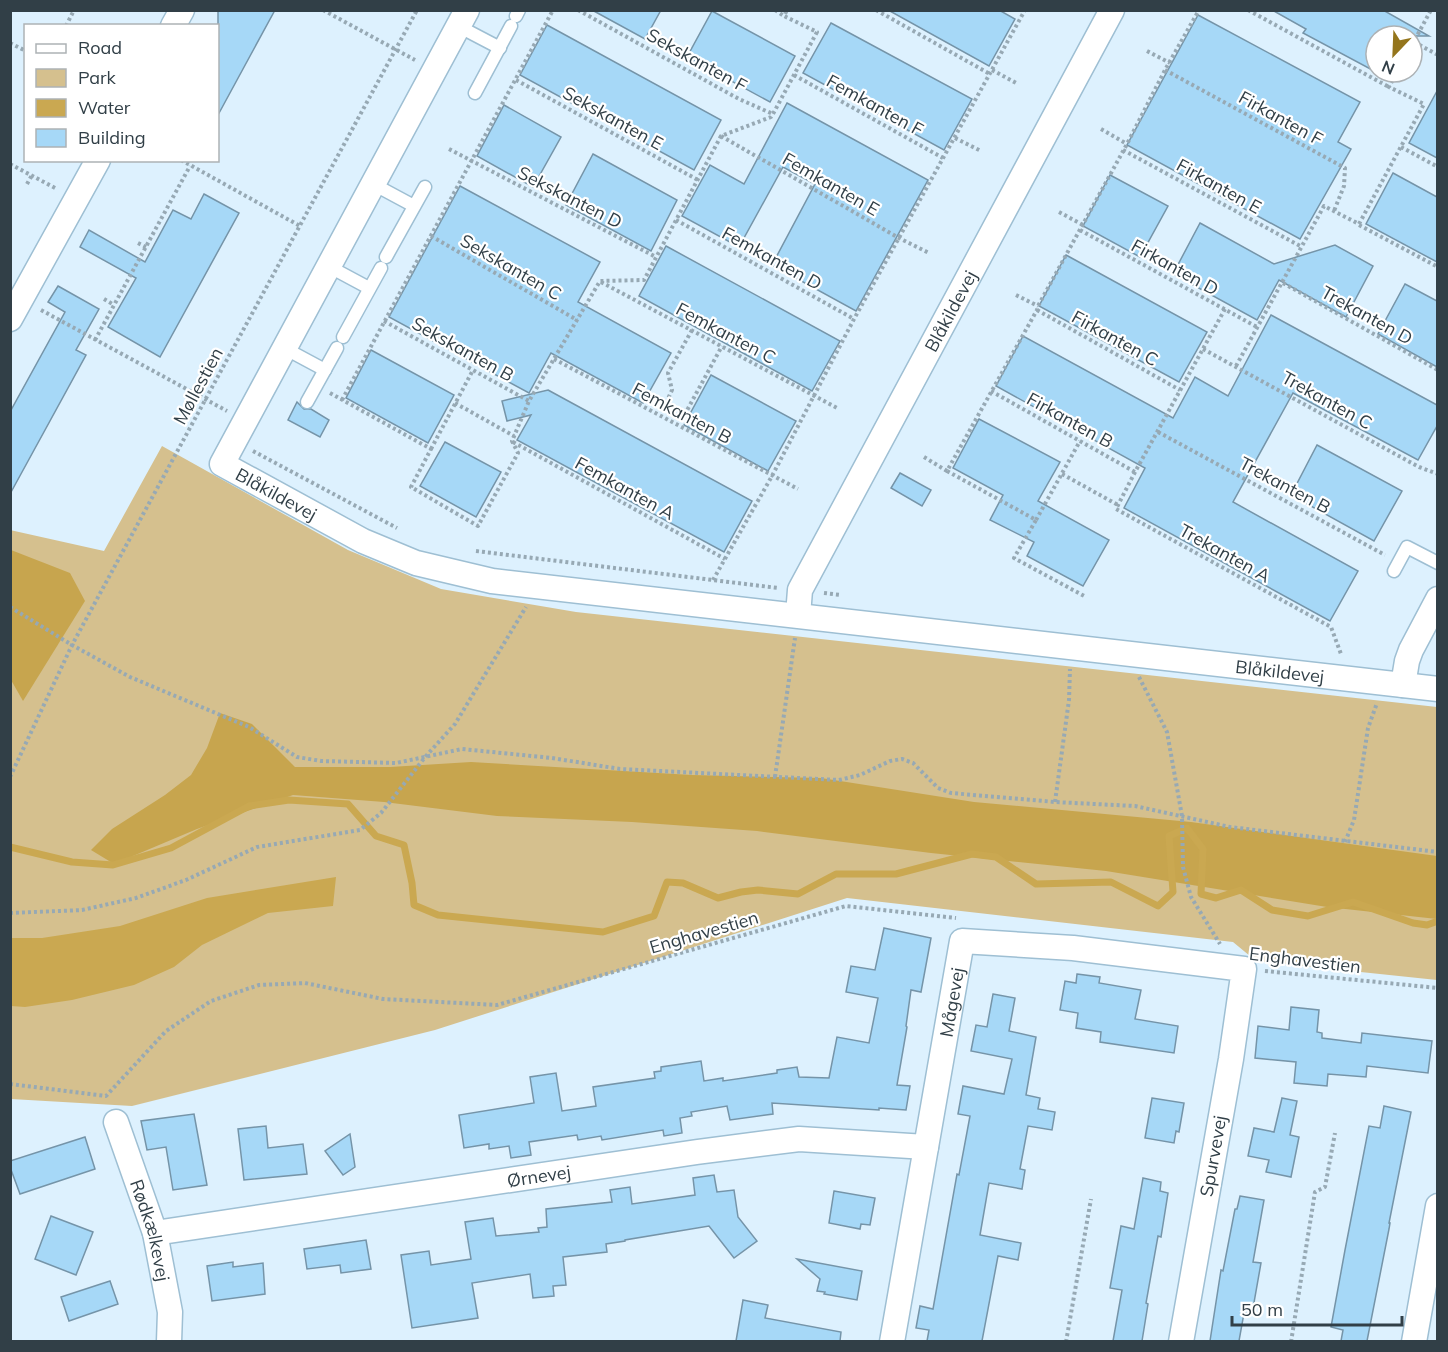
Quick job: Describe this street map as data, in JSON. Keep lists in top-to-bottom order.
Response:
{
  "streets": {
    "street": [
      "Blåkildevej",
      "Mågevej",
      "Spurvevej",
      "Ørnevej",
      "Rødkælkevej"
    ],
    "path": [
      "Sekskanten F",
      "Femkanten F",
      "Sekskanten E",
      "Firkanten F",
      "Femkanten E",
      "Firkanten E",
      "Sekskanten D",
      "Femkanten D",
      "Sekskanten C",
      "Firkanten D",
      "Trekanten D",
      "Femkanten C",
      "Firkanten C",
      "Sekskanten B",
      "Møllestien",
      "Trekanten C",
      "Femkanten B",
      "Firkanten B",
      "Trekanten B",
      "Femkanten A",
      "Trekanten A",
      "Enghavestien"
    ]
  },
  "crossings": [
    ["Enghavestien", "Mågevej"],
    ["Enghavestien", "Spurvevej"],
    ["Mågevej", "Spurvevej"],
    ["Mågevej", "Ørnevej"],
    ["Ørnevej", "Rødkælkevej"]
  ],
  "legend": [
    "Road",
    "Park",
    "Water",
    "Building"
  ],
  "scale_bar": "50 m",
  "north": "bottom left"
}
